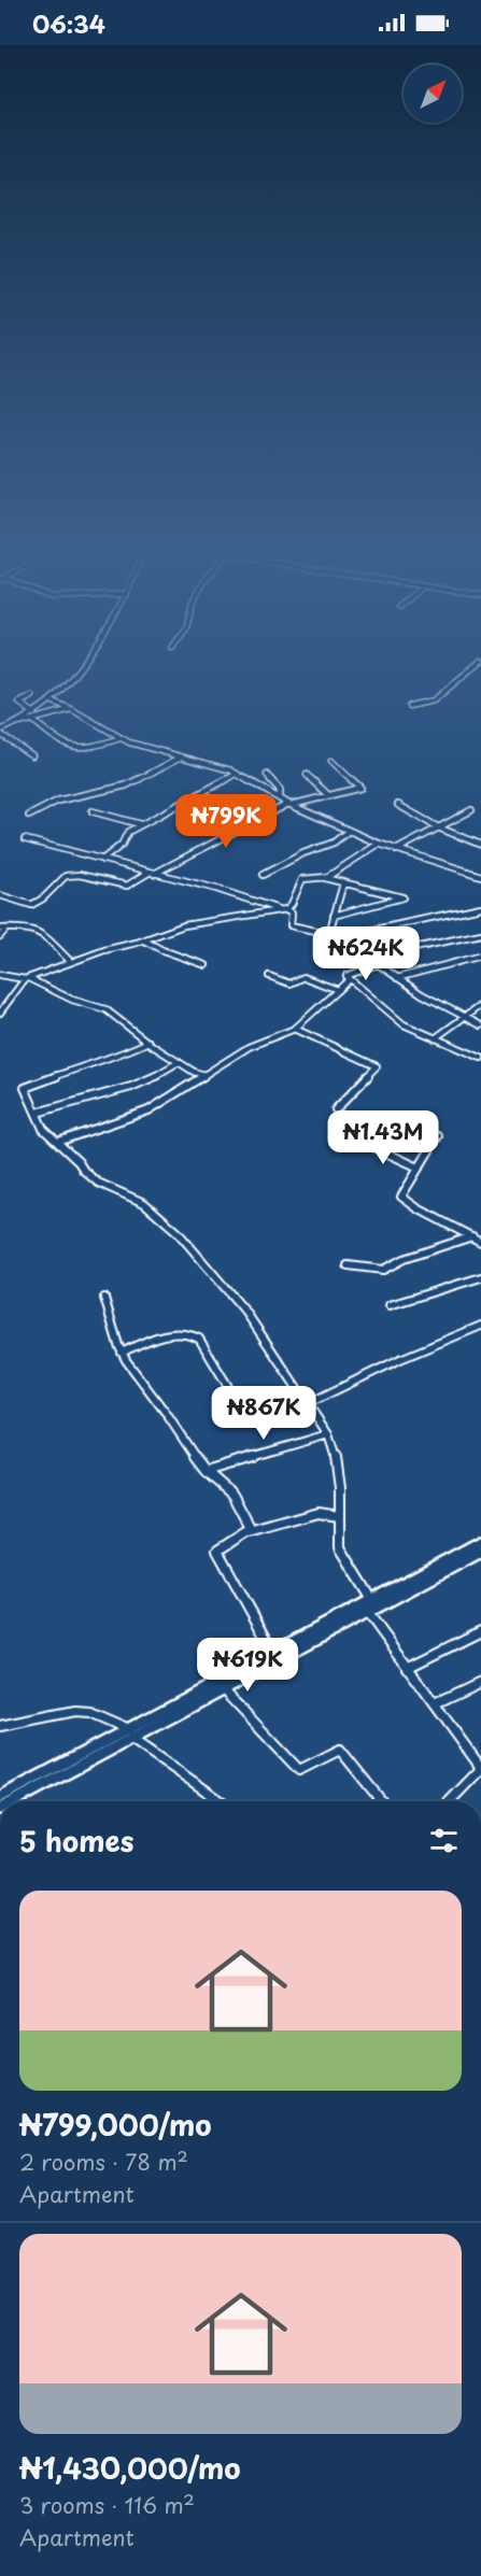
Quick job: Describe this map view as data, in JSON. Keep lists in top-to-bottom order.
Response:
{
  "north": "top right",
  "page": {
    "status": "06:34",
    "price": [
      "₦799K",
      "₦624K",
      "₦1.43M",
      "₦867K",
      "₦619K"
    ],
    "heading": "5 homes",
    "list": [
      {
        "name": "₦799,000/mo",
        "note": "2 rooms · 78 m² · Apartment"
      },
      {
        "name": "₦1,430,000/mo",
        "note": "3 rooms · 116 m² · Apartment"
      }
    ]
  }
}
